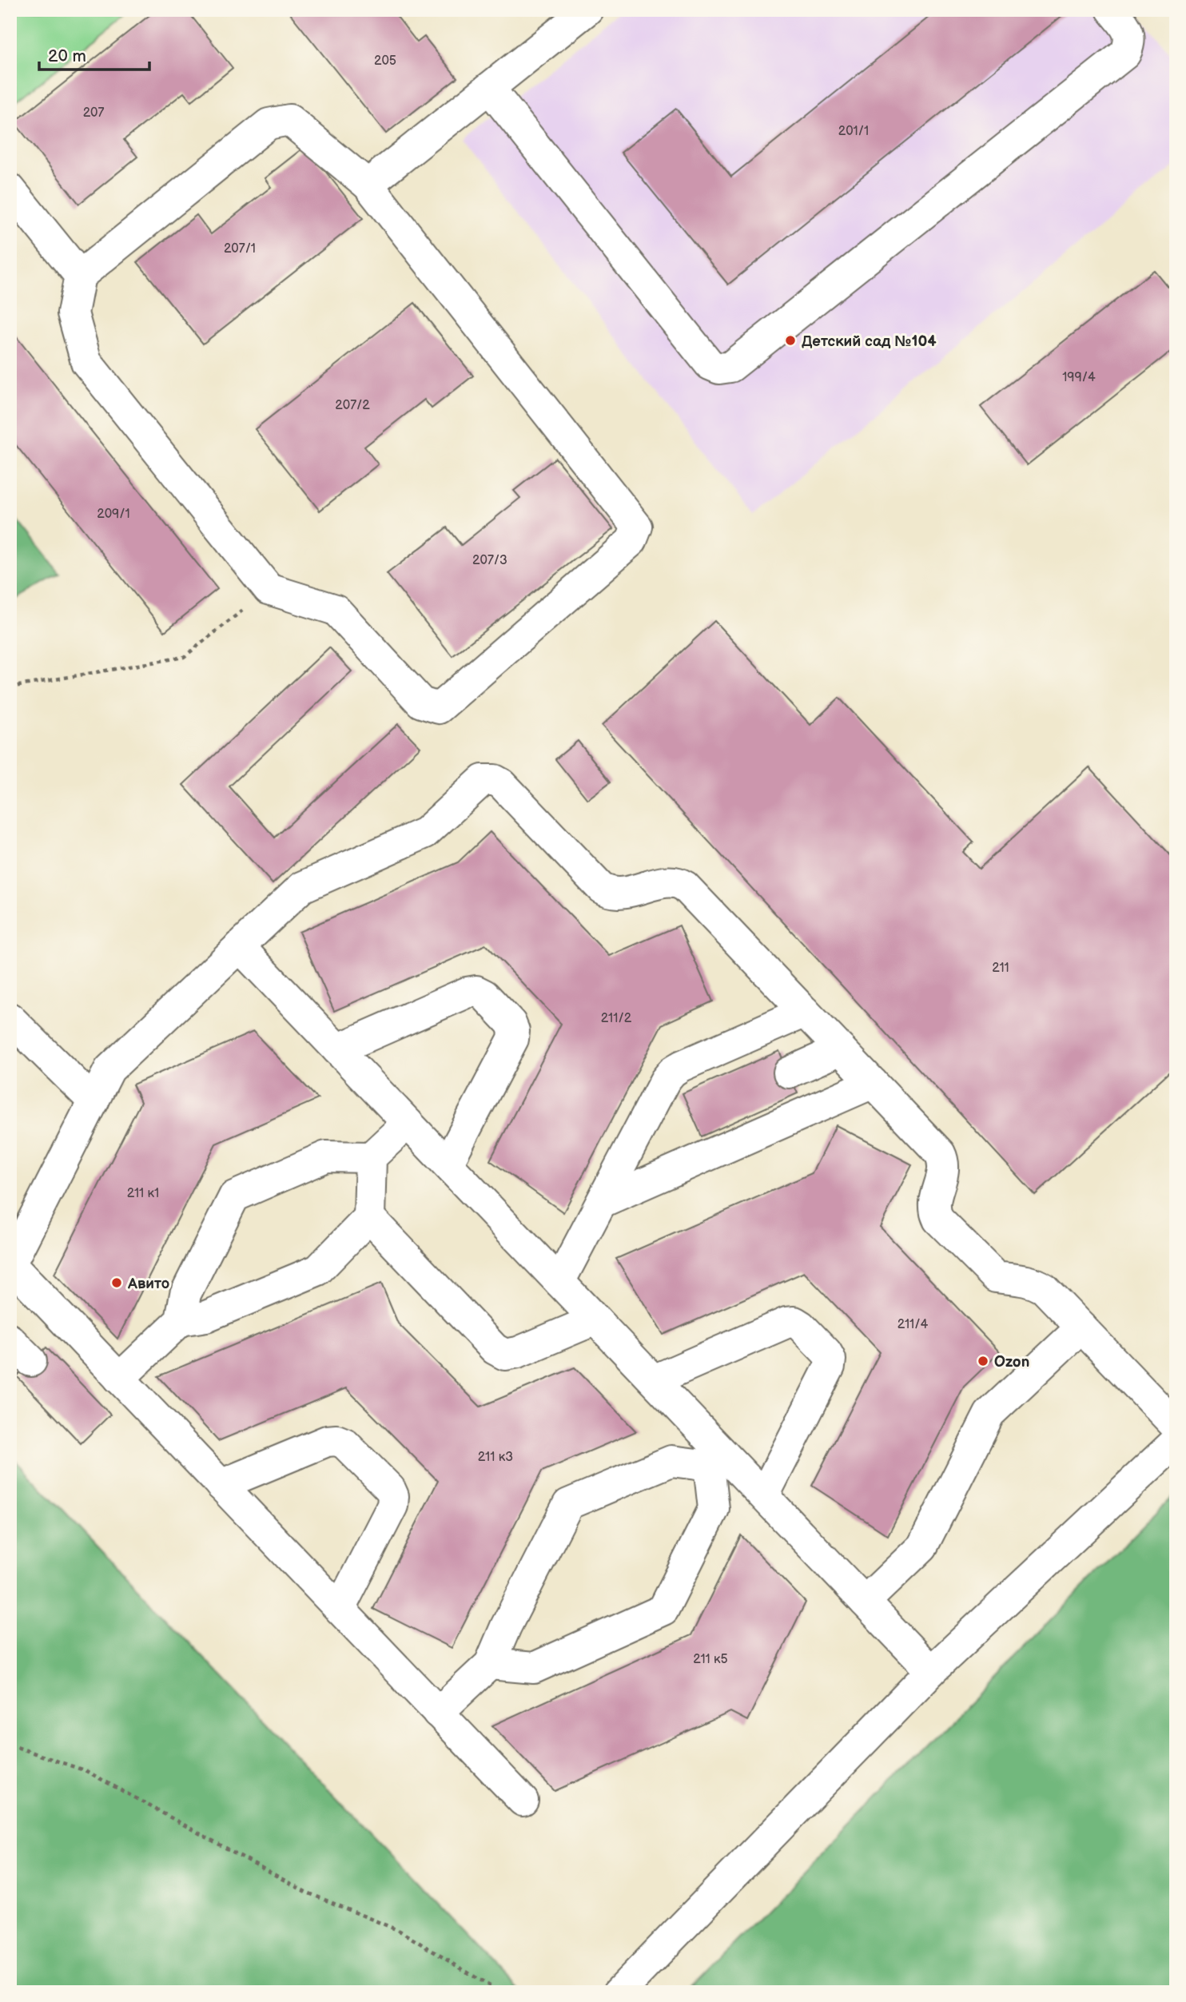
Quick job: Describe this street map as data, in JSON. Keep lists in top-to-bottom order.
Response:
{
  "places": ["Детский сад №104", "Авито", "Ozon"],
  "house_numbers": [
    "205",
    "207",
    "201/1",
    "207/1",
    "199/4",
    "207/2",
    "209/1",
    "207/3",
    "211",
    "211/2",
    "211 к1",
    "211/4",
    "211 к3",
    "211 к5"
  ],
  "scale_bar": "20 m"
}
